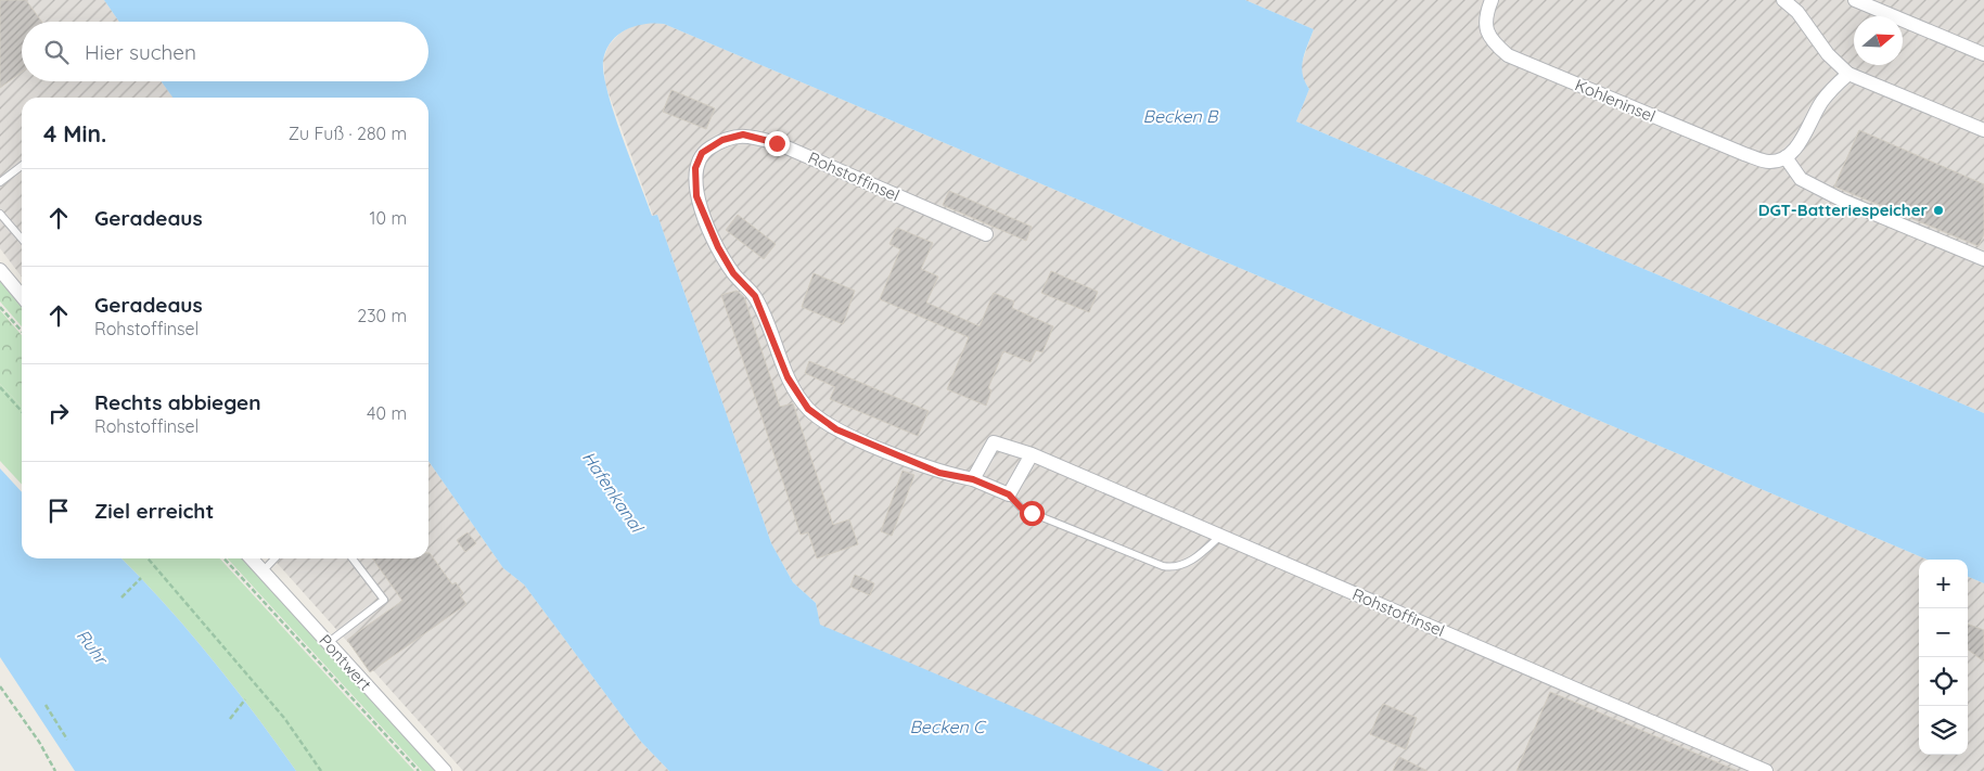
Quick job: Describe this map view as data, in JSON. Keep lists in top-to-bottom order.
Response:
{
  "streets": {
    "street": ["Kohleninsel", "Rohstoffinsel", "Pontwert"]
  },
  "water": [
    "Becken B",
    "Hafenkanal",
    "Ruhr",
    "Becken C"
  ],
  "places": ["DGT-Batteriespeicher"],
  "north": "right",
  "page": {
    "search": "Hier suchen",
    "heading": ["4 Min.", "Zu Fuß · 280 m"],
    "list": [
      ["Geradeaus", "10 m"],
      ["Geradeaus", "Rohstoffinsel", "230 m"],
      ["Rechts abbiegen", "Rohstoffinsel", "40 m"],
      "Ziel erreicht"
    ],
    "map_buttons": ["+", "−"]
  }
}
